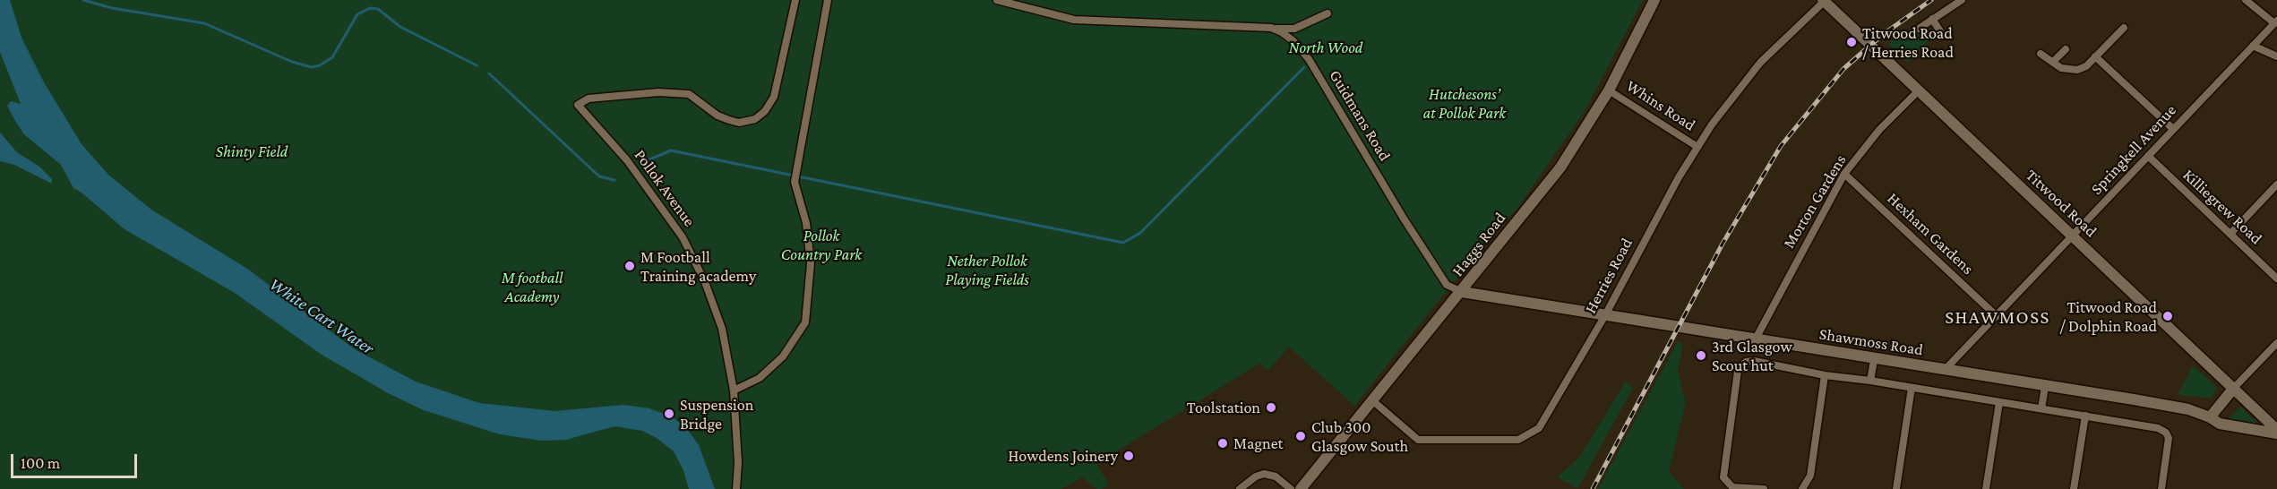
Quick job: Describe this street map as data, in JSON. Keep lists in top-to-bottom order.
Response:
{
  "streets": {
    "main road": ["Titwood Road", "Haggs Road", "Shawmoss Road"],
    "street": [
      "Whins Road",
      "Guidmans Road",
      "Springkell Avenue",
      "Pollok Avenue",
      "Morton Gardens",
      "Killiegrew Road",
      "Hexham Gardens",
      "Herries Road"
    ]
  },
  "crossings": [
    ["Whins Road", "Haggs Road"],
    ["Whins Road", "Herries Road"],
    ["Guidmans Road", "Haggs Road"],
    ["Guidmans Road", "Shawmoss Road"],
    ["Springkell Avenue", "Titwood Road"],
    ["Springkell Avenue", "Killiegrew Road"],
    ["Springkell Avenue", "Hexham Gardens"],
    ["Springkell Avenue", "Shawmoss Road"],
    ["Morton Gardens", "Titwood Road"],
    ["Morton Gardens", "Hexham Gardens"],
    ["Morton Gardens", "Shawmoss Road"],
    ["Titwood Road", "Herries Road"],
    ["Titwood Road", "Shawmoss Road"],
    ["Haggs Road", "Herries Road"],
    ["Haggs Road", "Shawmoss Road"],
    ["Herries Road", "Shawmoss Road"]
  ],
  "districts": ["SHAWMOSS"],
  "water": ["White Cart Water"],
  "parks": [
    "North Wood",
    "Hutchesons’ at Pollok Park",
    "Shinty Field",
    "Pollok Country Park",
    "Nether Pollok Playing Fields",
    "M football Academy"
  ],
  "places": [
    "Titwood Road / Herries Road",
    "M Football Training academy",
    "Titwood Road / Dolphin Road",
    "3rd Glasgow Scout hut",
    "Toolstation",
    "Suspension Bridge",
    "Club 300 Glasgow South",
    "Magnet",
    "Howdens Joinery"
  ],
  "scale_bar": "100 m"
}
